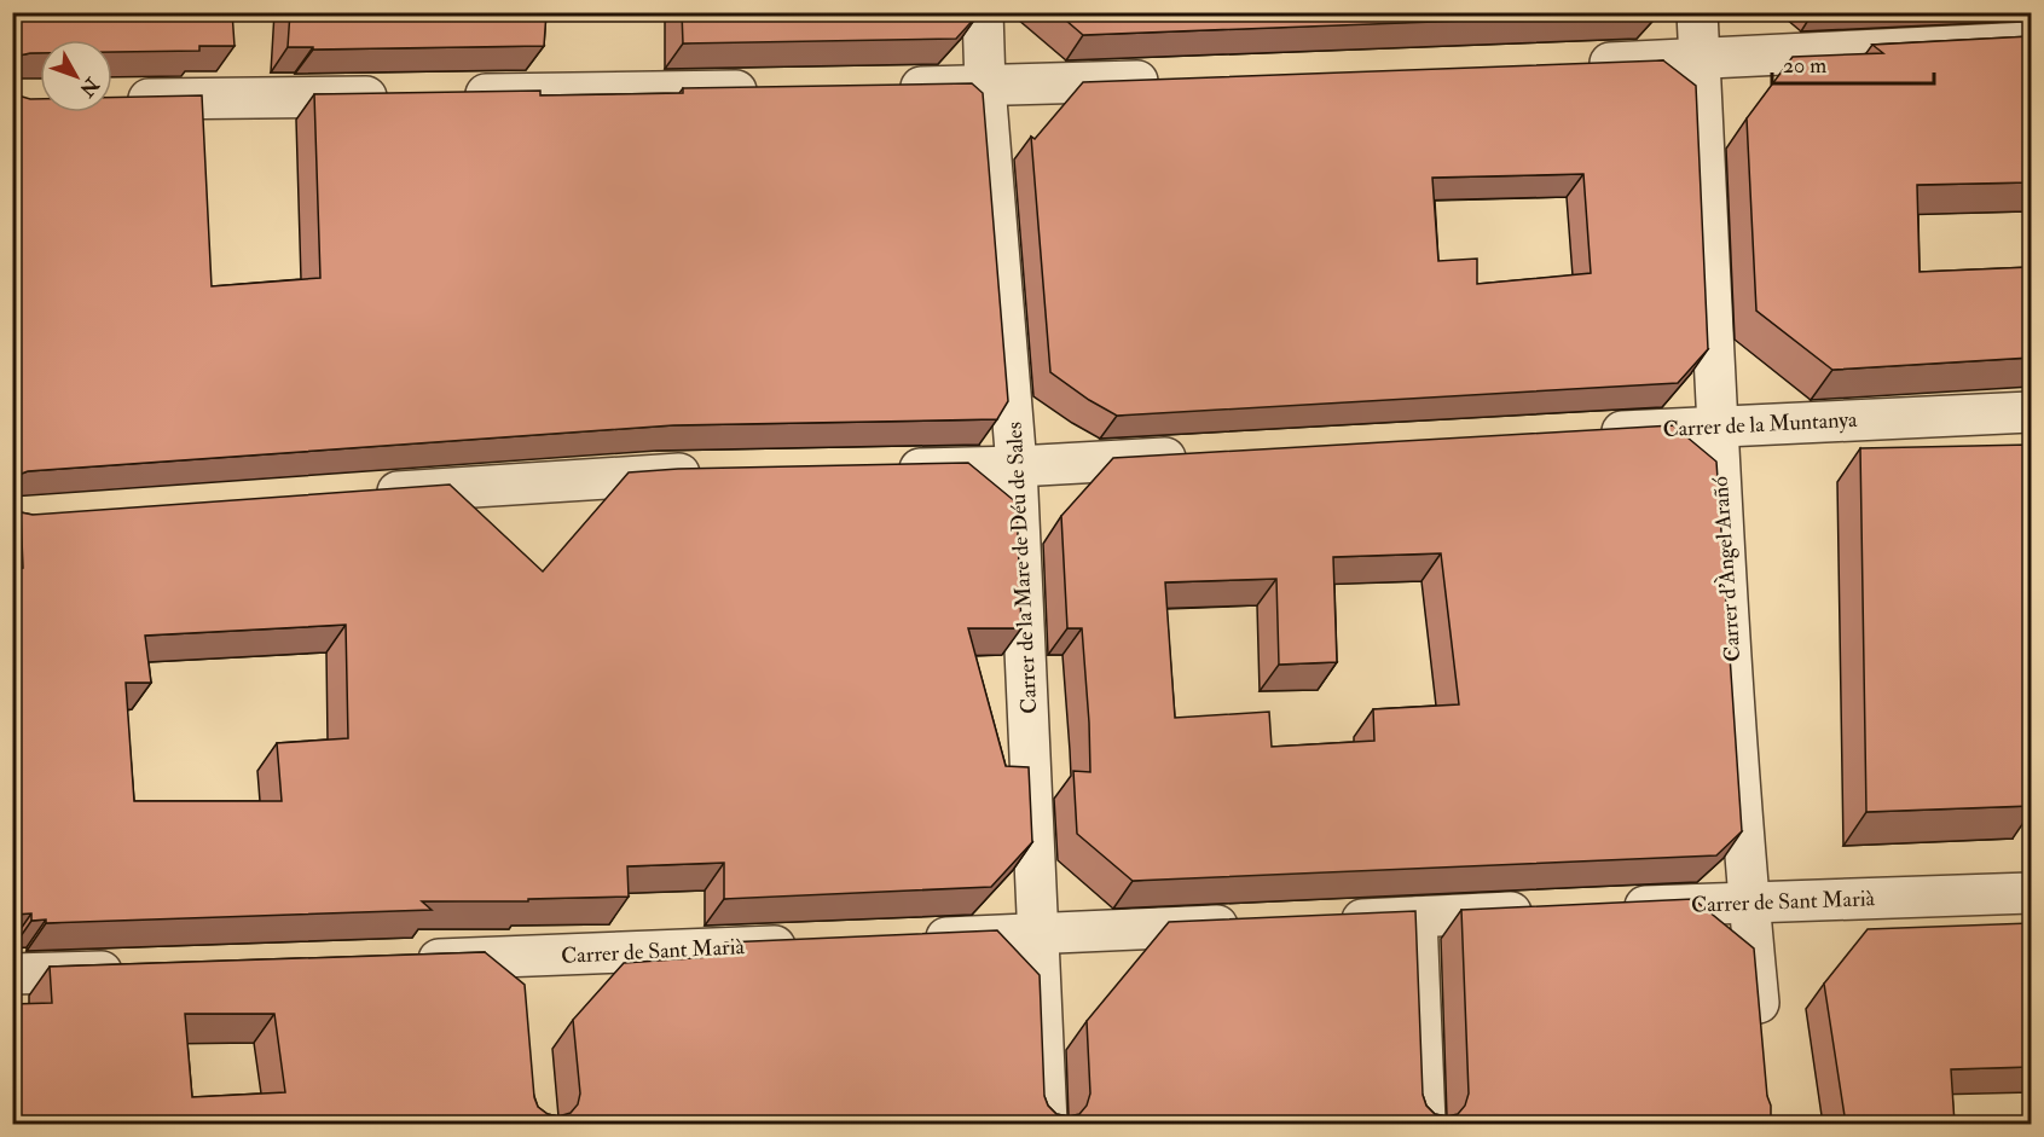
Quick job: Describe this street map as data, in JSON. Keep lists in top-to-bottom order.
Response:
{
  "streets": {
    "street": [
      "Carrer de la Muntanya",
      "Carrer de la Mare de Déu de Sales",
      "Carrer d'Àngel Arañó",
      "Carrer de Sant Marià"
    ]
  },
  "crossings": [
    ["Carrer de la Muntanya", "Carrer d'Àngel Arañó"],
    ["Carrer d'Àngel Arañó", "Carrer de Sant Marià"]
  ],
  "scale_bar": "20 m",
  "north": "bottom right"
}
